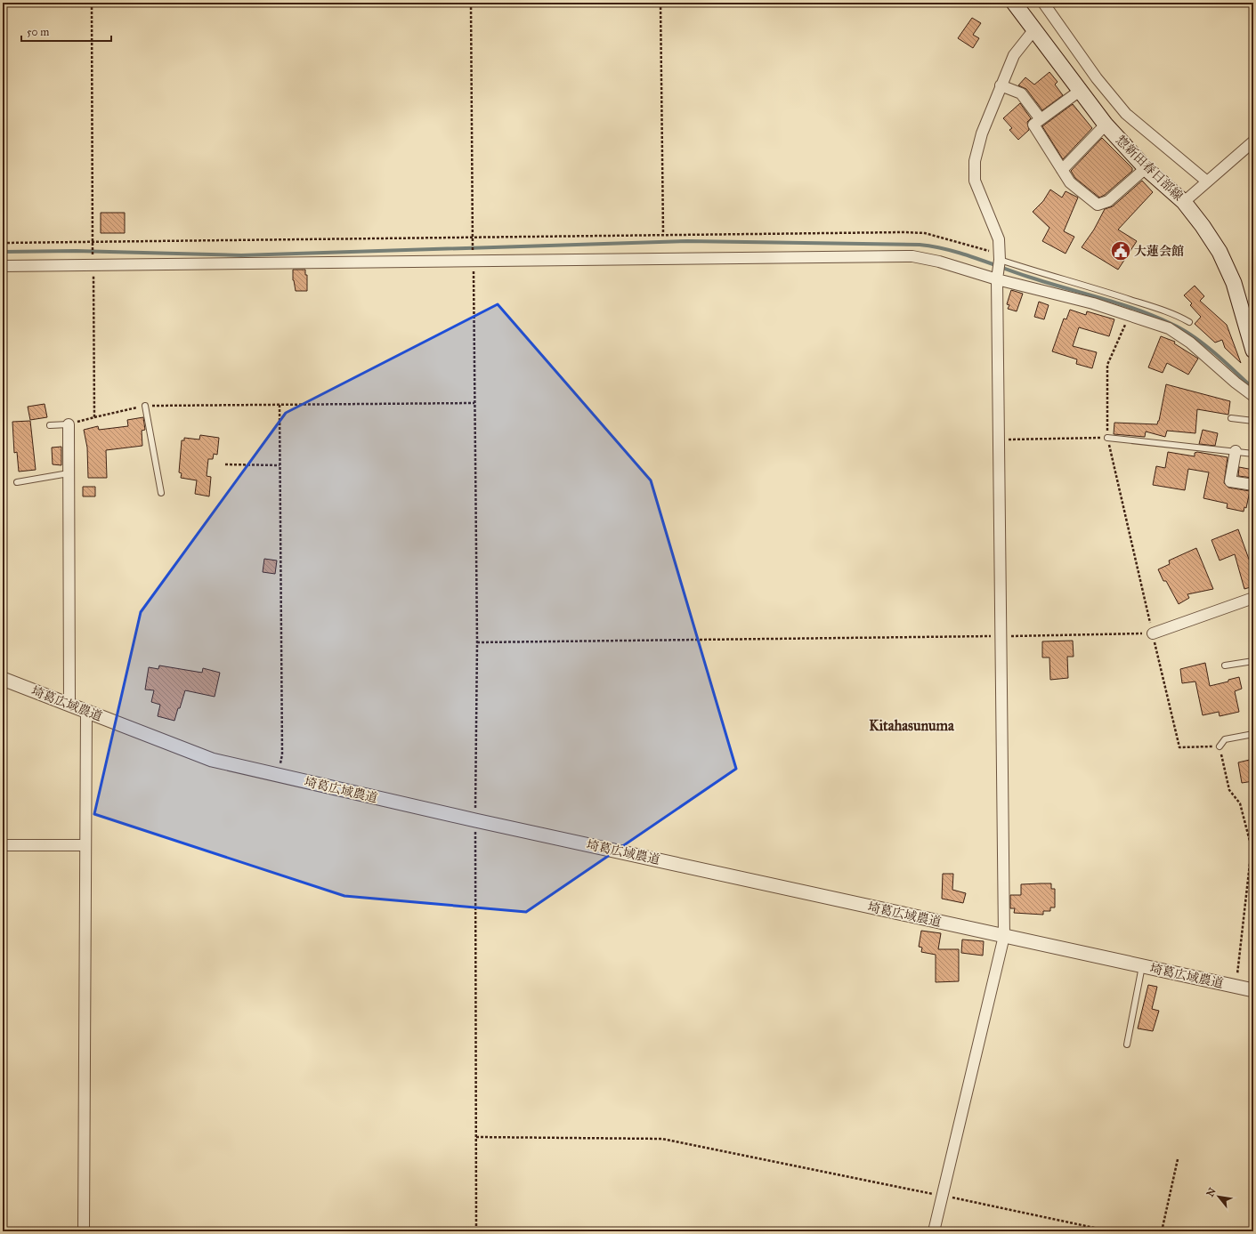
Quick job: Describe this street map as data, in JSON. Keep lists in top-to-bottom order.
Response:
{
  "streets": {
    "main road": ["惣新田春日部線"],
    "street": ["埼葛広域農道"]
  },
  "districts": ["Kitahasunuma"],
  "places": {
    "public building": ["大蓮会館"]
  },
  "scale_bar": "50 m",
  "north": "top left"
}
